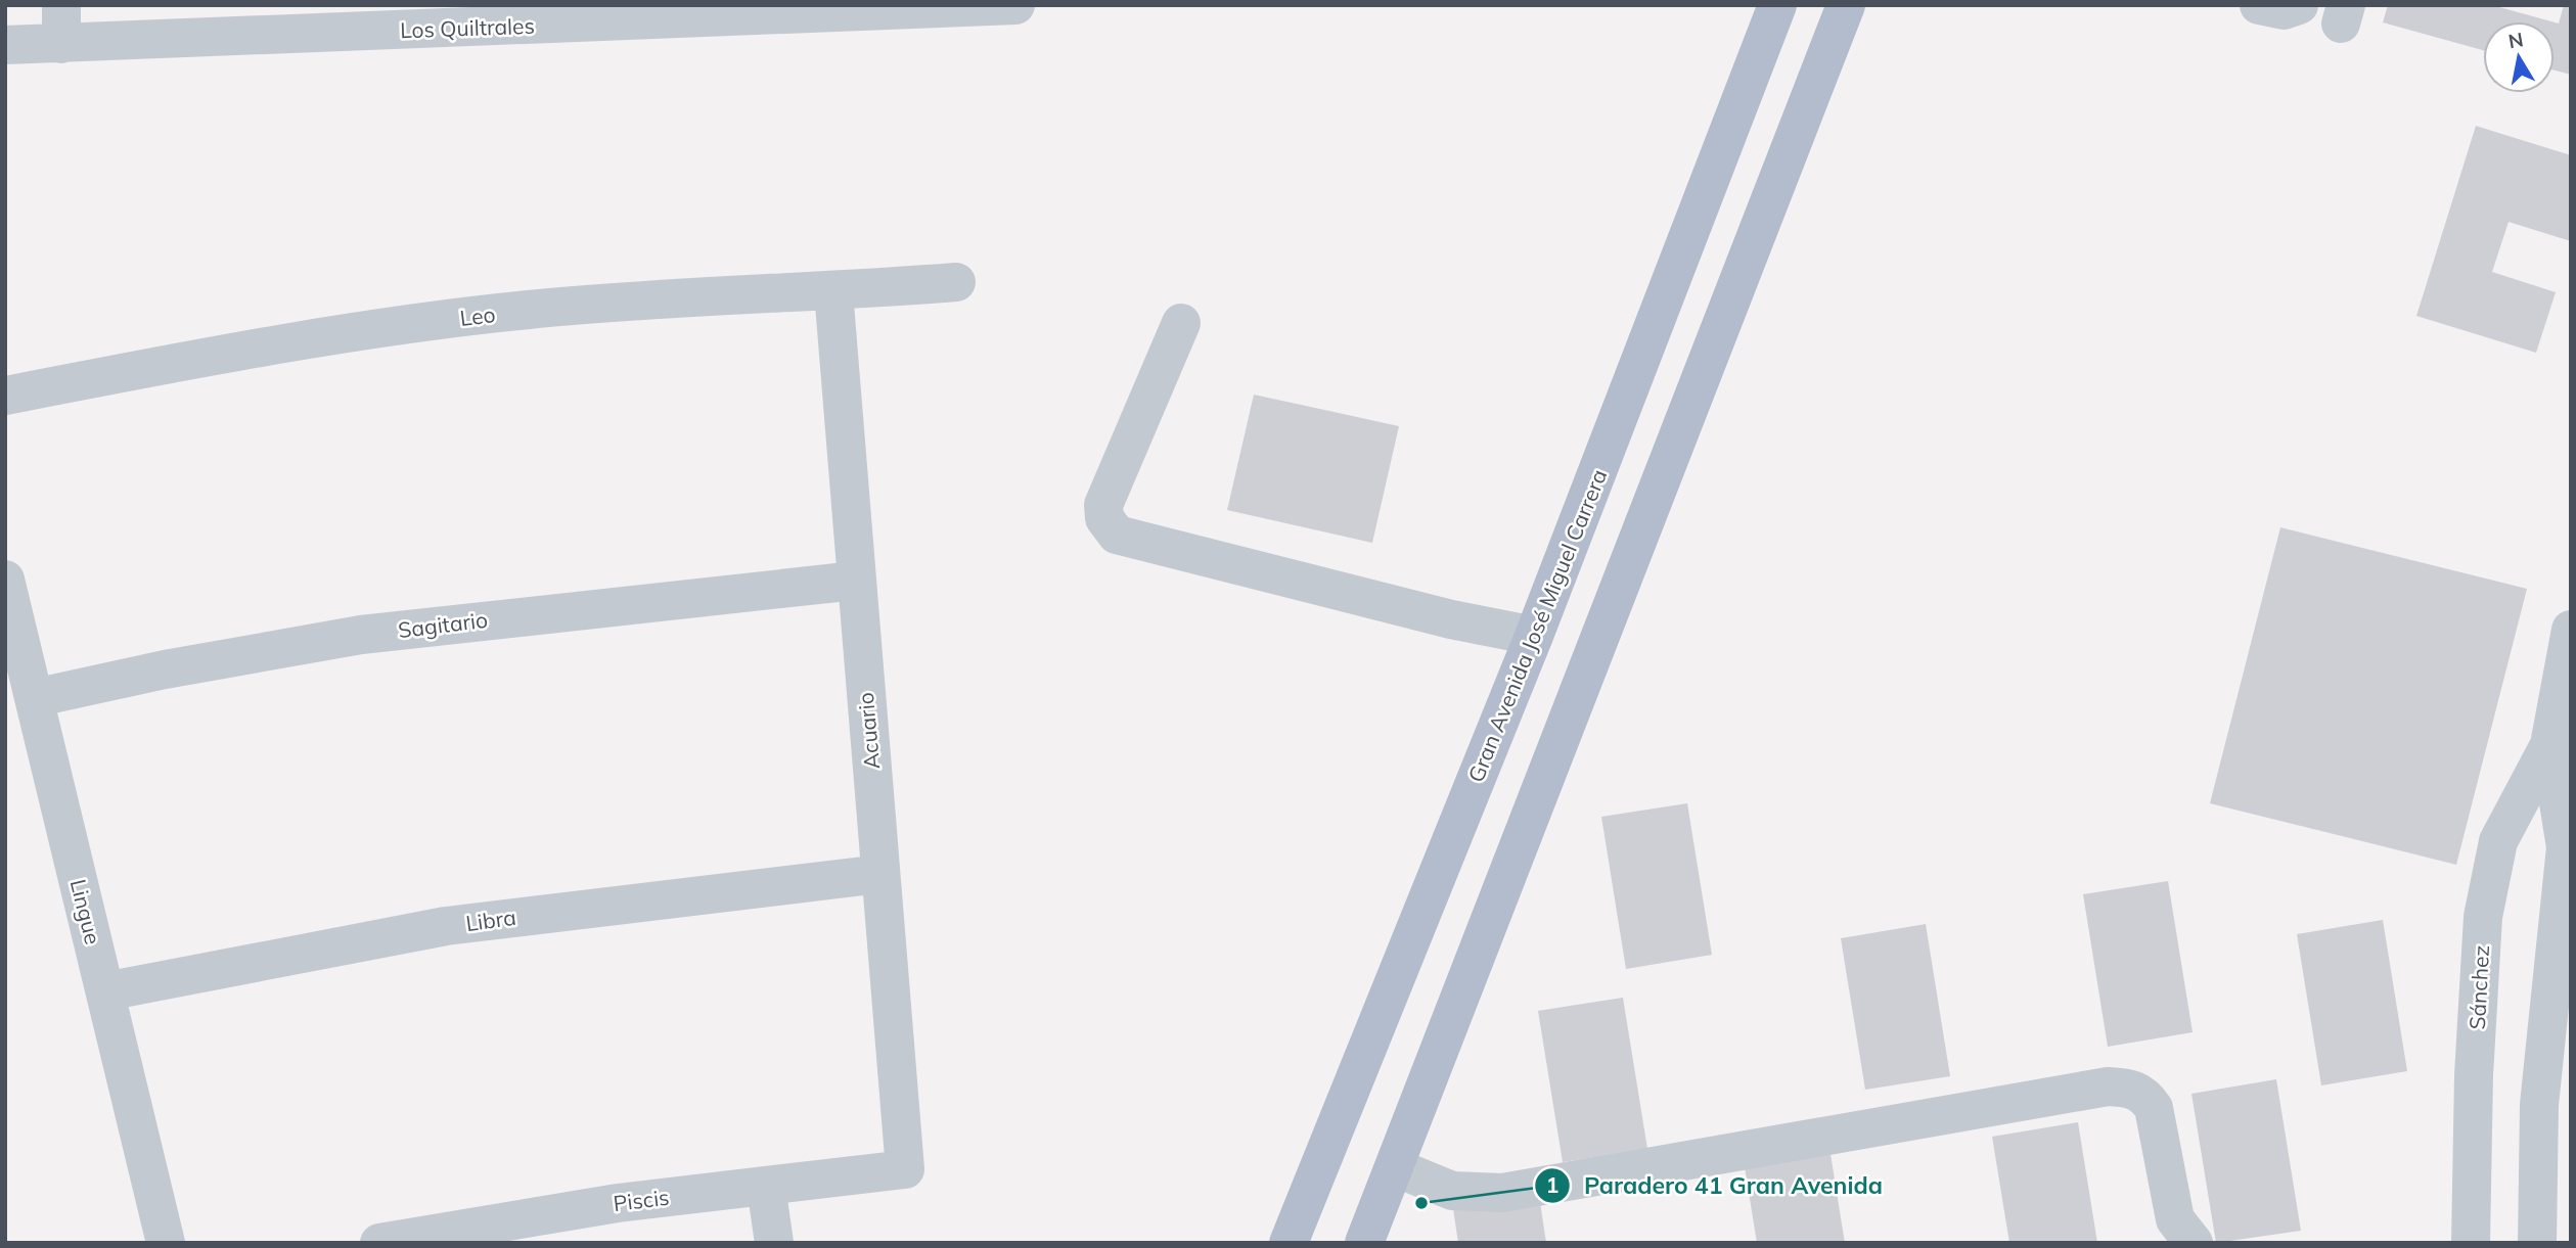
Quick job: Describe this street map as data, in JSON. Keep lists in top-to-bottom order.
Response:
{
  "streets": {
    "main road": ["Gran Avenida José Miguel Carrera"],
    "street": [
      "Los Quiltrales",
      "Leo",
      "Sagitario",
      "Acuario",
      "Lingue",
      "Libra",
      "Sánchez",
      "Piscis"
    ]
  },
  "crossings": [
    ["Leo", "Acuario"],
    ["Sagitario", "Acuario"],
    ["Sagitario", "Lingue"],
    ["Acuario", "Libra"],
    ["Acuario", "Piscis"],
    ["Lingue", "Libra"]
  ],
  "places": ["Paradero 41 Gran Avenida"],
  "north": "top"
}
